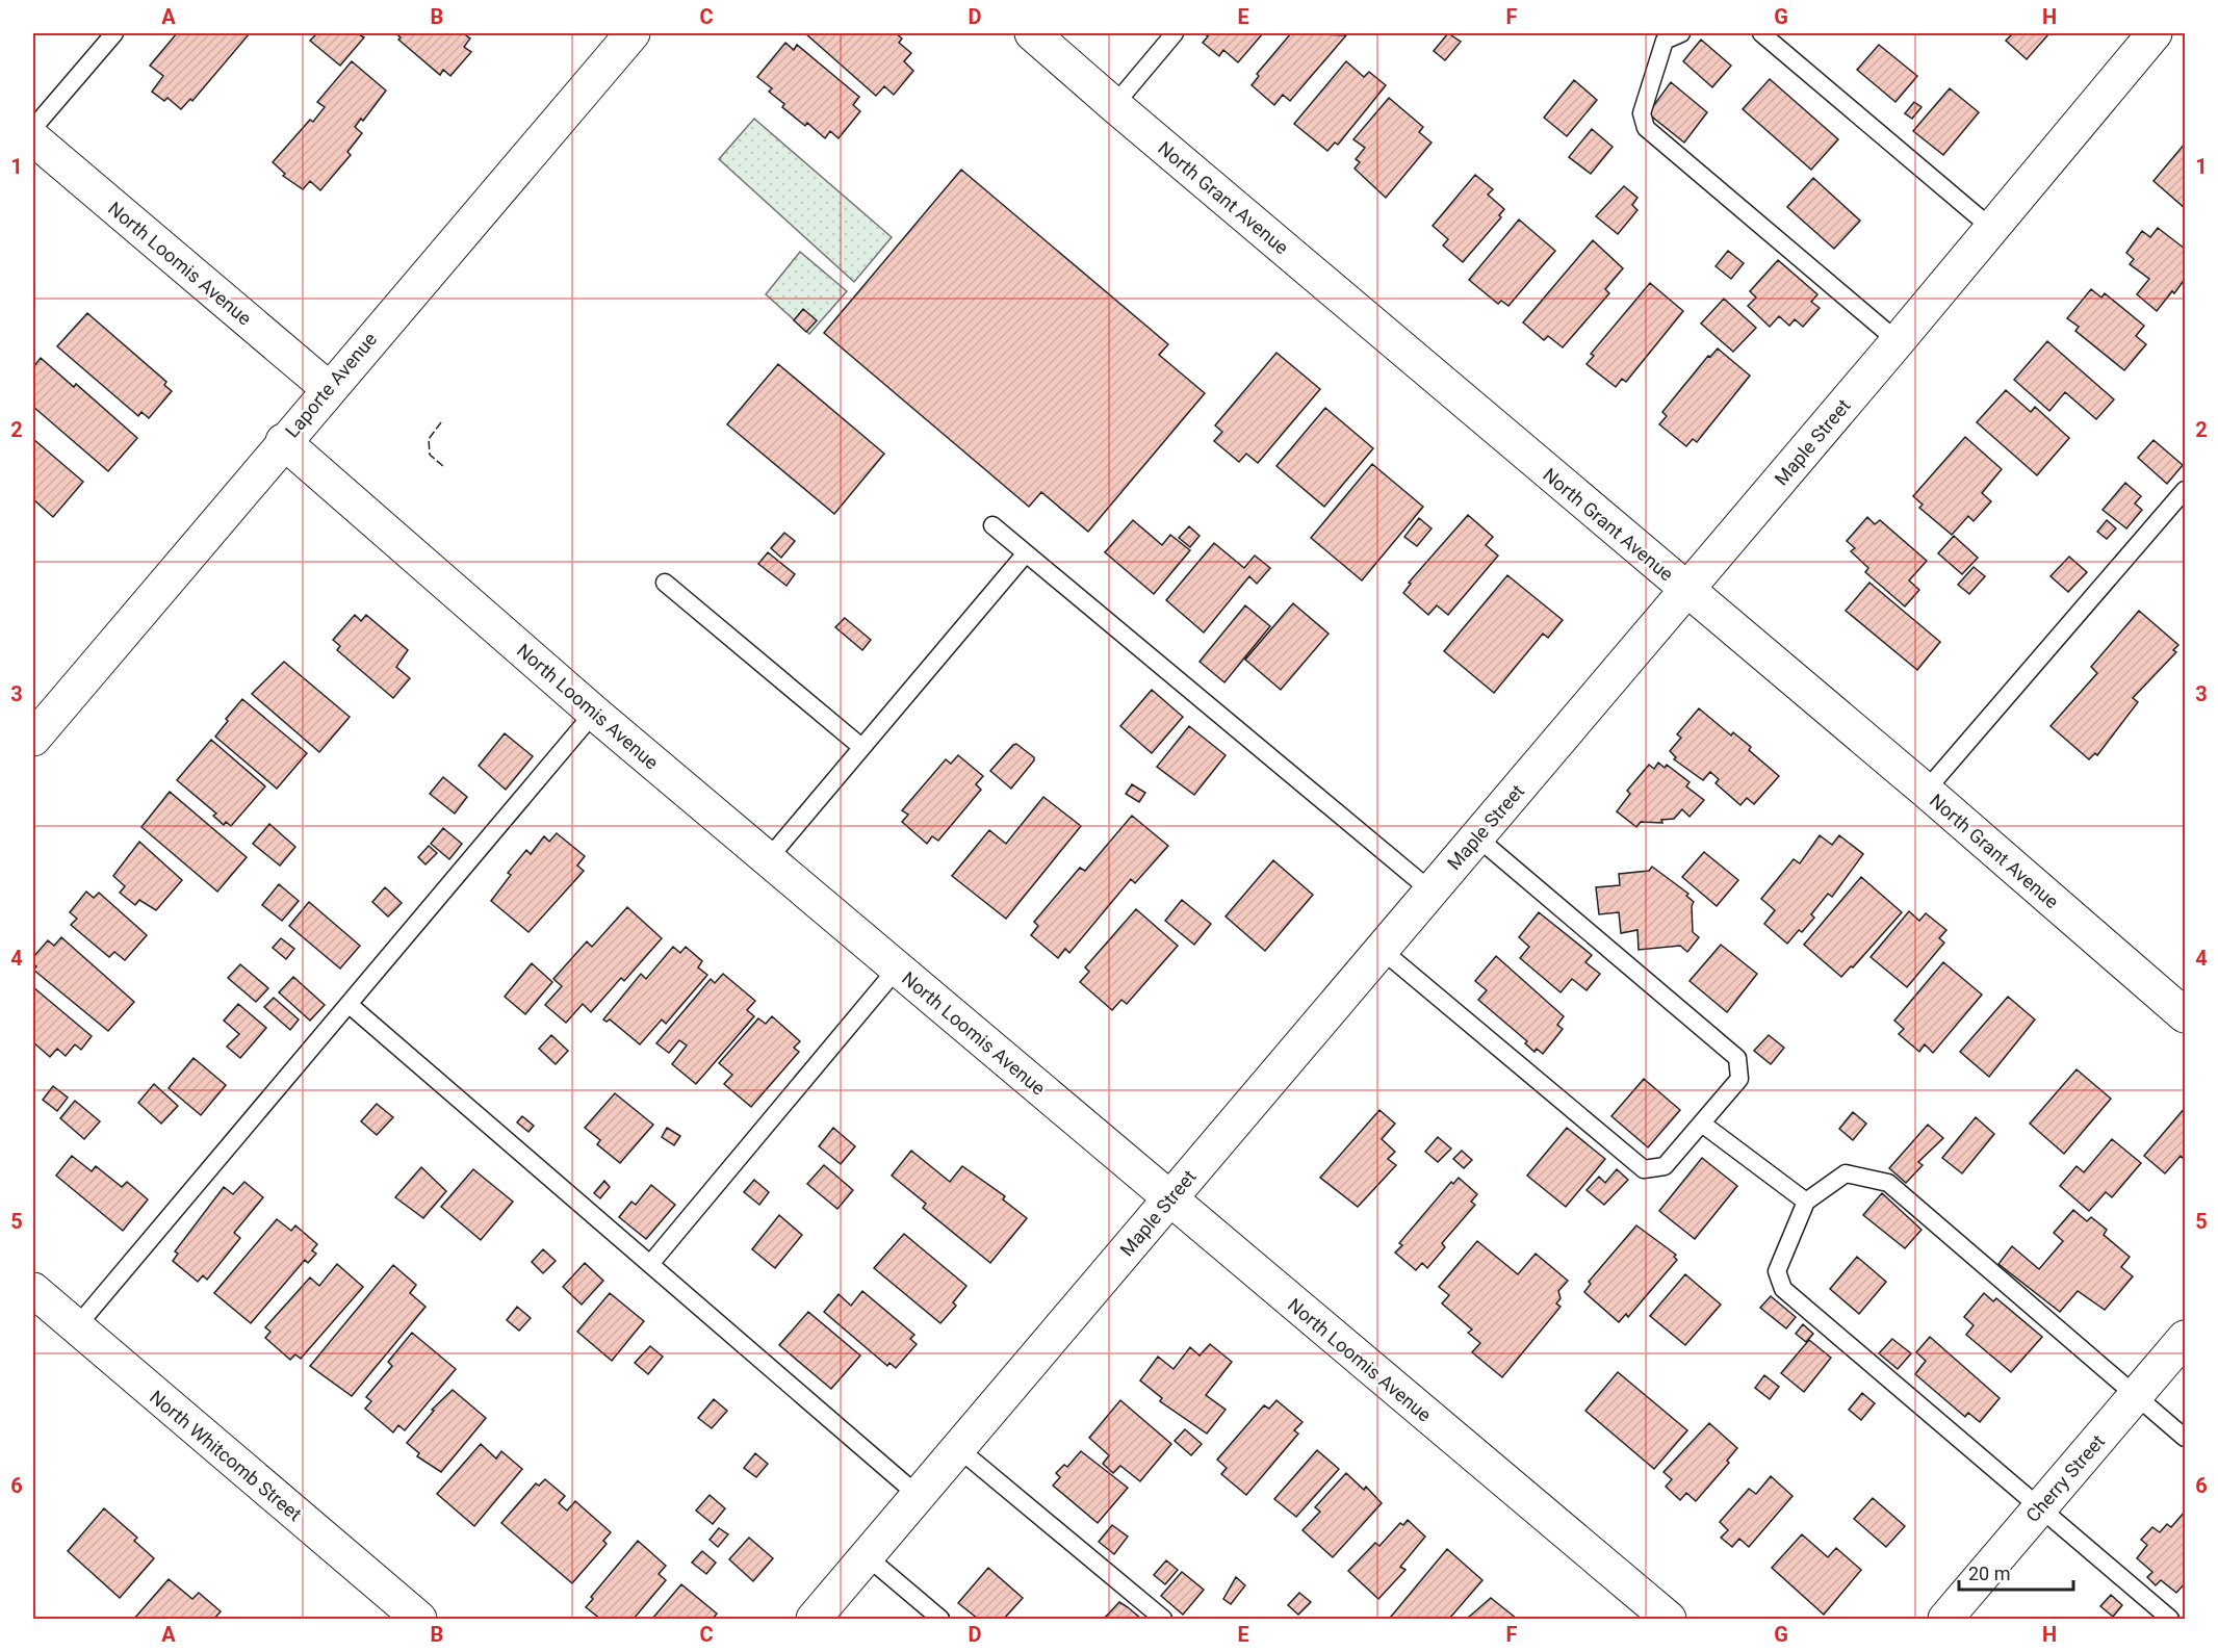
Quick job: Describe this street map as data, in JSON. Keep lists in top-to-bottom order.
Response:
{
  "streets": {
    "street": [
      "North Grant Avenue",
      "North Loomis Avenue",
      "Laporte Avenue",
      "Maple Street",
      "North Whitcomb Street",
      "Cherry Street"
    ]
  },
  "crossings": [
    ["North Grant Avenue", "Maple Street"],
    ["North Loomis Avenue", "Laporte Avenue"],
    ["North Loomis Avenue", "Maple Street"]
  ],
  "scale_bar": "20 m",
  "grid": {
    "columns": [
      "A",
      "B",
      "C",
      "D",
      "E",
      "F",
      "G",
      "H"
    ],
    "rows": [
      "1",
      "2",
      "3",
      "4",
      "5",
      "6"
    ]
  }
}
